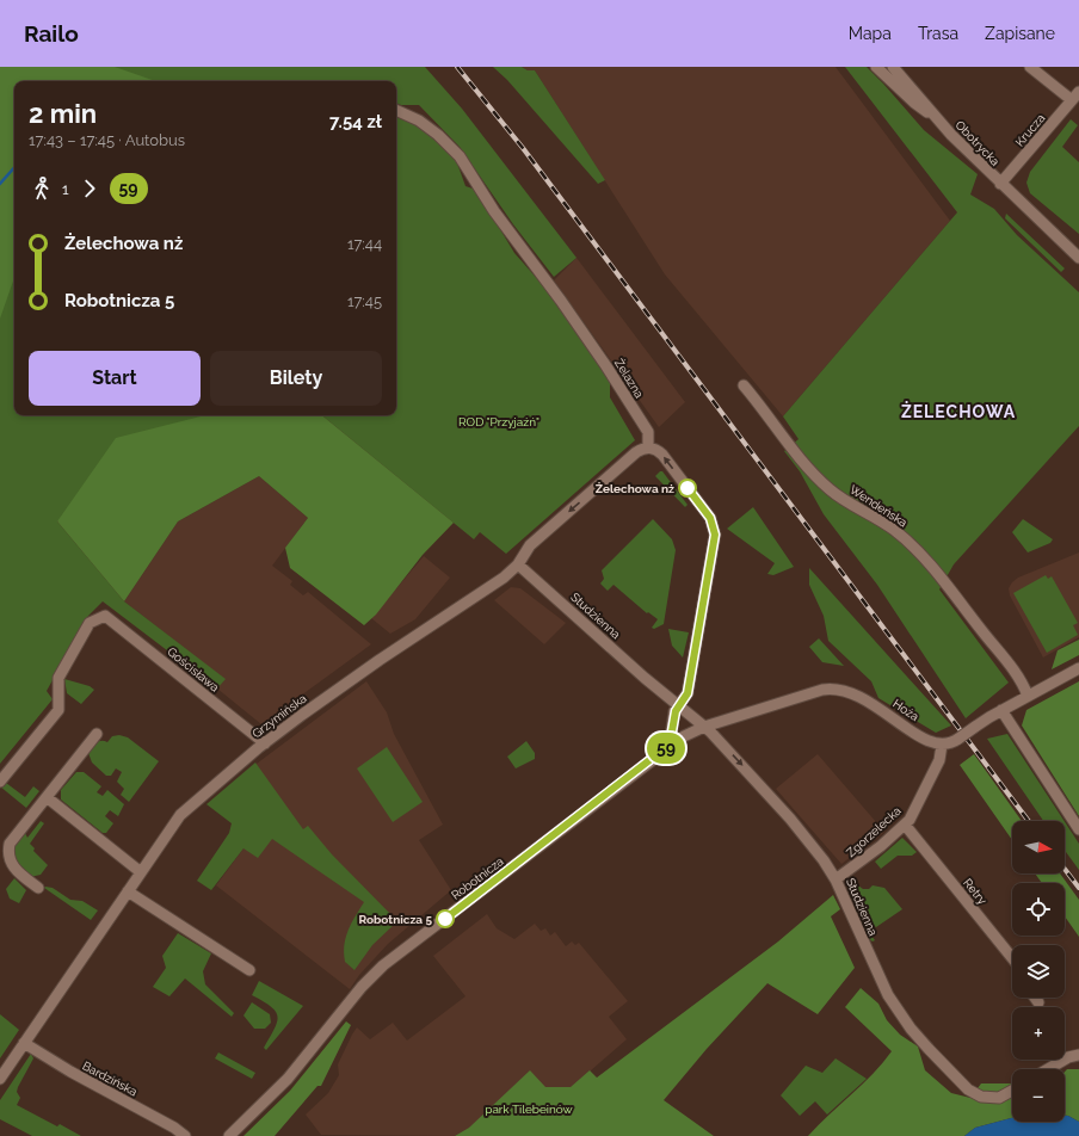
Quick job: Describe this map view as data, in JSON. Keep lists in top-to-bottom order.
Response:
{
  "streets": {
    "street": [
      "Krucza",
      "Obotrycka",
      "Żelazna",
      "Wendeńska",
      "Studzienna",
      "Gościsława",
      "Hoża",
      "Grzymińska",
      "Zgorzelecka",
      "Robotnicza",
      "Retry",
      "Bardzińska"
    ]
  },
  "crossings": [
    ["Krucza", "Obotrycka"],
    ["Żelazna", "Grzymińska"],
    ["Studzienna", "Hoża"],
    ["Studzienna", "Grzymińska"],
    ["Studzienna", "Zgorzelecka"],
    ["Studzienna", "Robotnicza"],
    ["Gościsława", "Grzymińska"],
    ["Hoża", "Zgorzelecka"],
    ["Hoża", "Robotnicza"],
    ["Grzymińska", "Bardzińska"],
    ["Zgorzelecka", "Retry"]
  ],
  "districts": ["ŻELECHOWA"],
  "parks": ["ROD \"Przyjaźń\"", "park Tilebeinów"],
  "places": ["Żelechowa nż", "Robotnicza 5"],
  "lines": ["bus line 59"],
  "north": "right",
  "page": {
    "header": "Railo",
    "nav": ["Mapa", "Trasa", "Zapisane"],
    "on_map": "59",
    "heading": ["2 min", "17:43 – 17:45 · Autobus", "7.54 zł"],
    "legs": ["1", "59"],
    "list": [
      {
        "name": "Żelechowa nż",
        "value": "17:44"
      },
      {
        "name": "Robotnicza 5",
        "value": "17:45"
      }
    ],
    "buttons": ["Start", "Bilety"],
    "map_buttons": ["+", "−"]
  }
}
